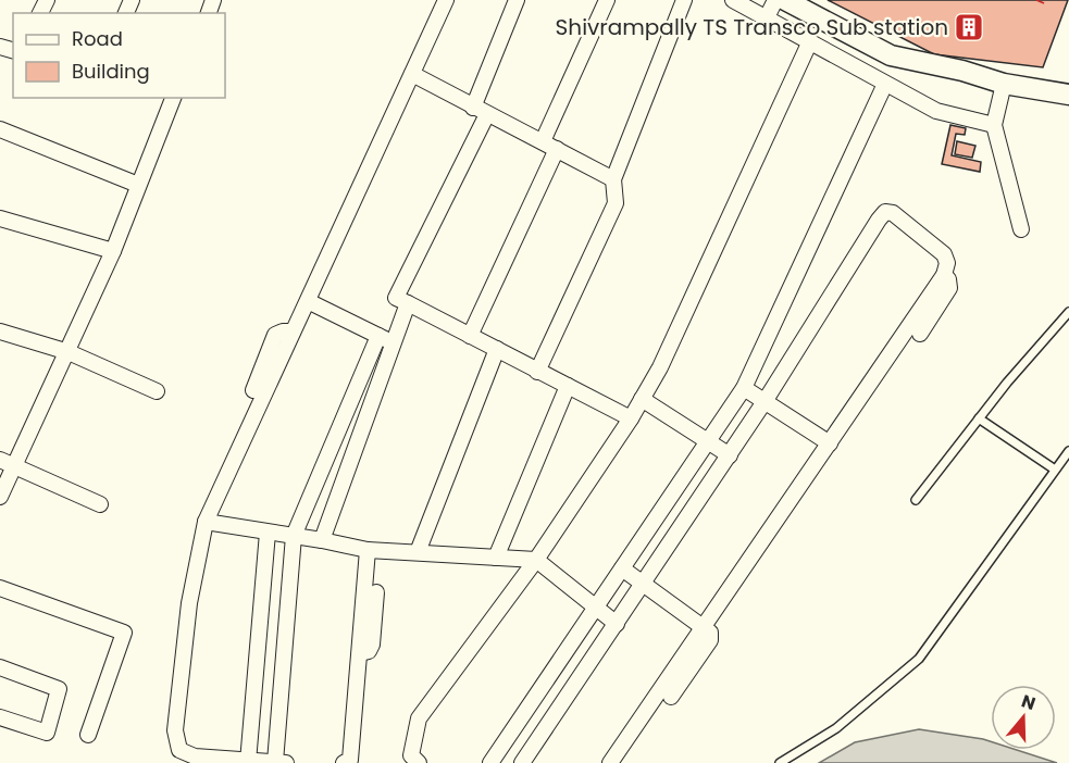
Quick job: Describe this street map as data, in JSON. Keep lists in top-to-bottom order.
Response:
{
  "places": {
    "building": ["Shivrampally TS Transco Sub station"]
  },
  "legend": ["Road", "Building"],
  "north": "top"
}
